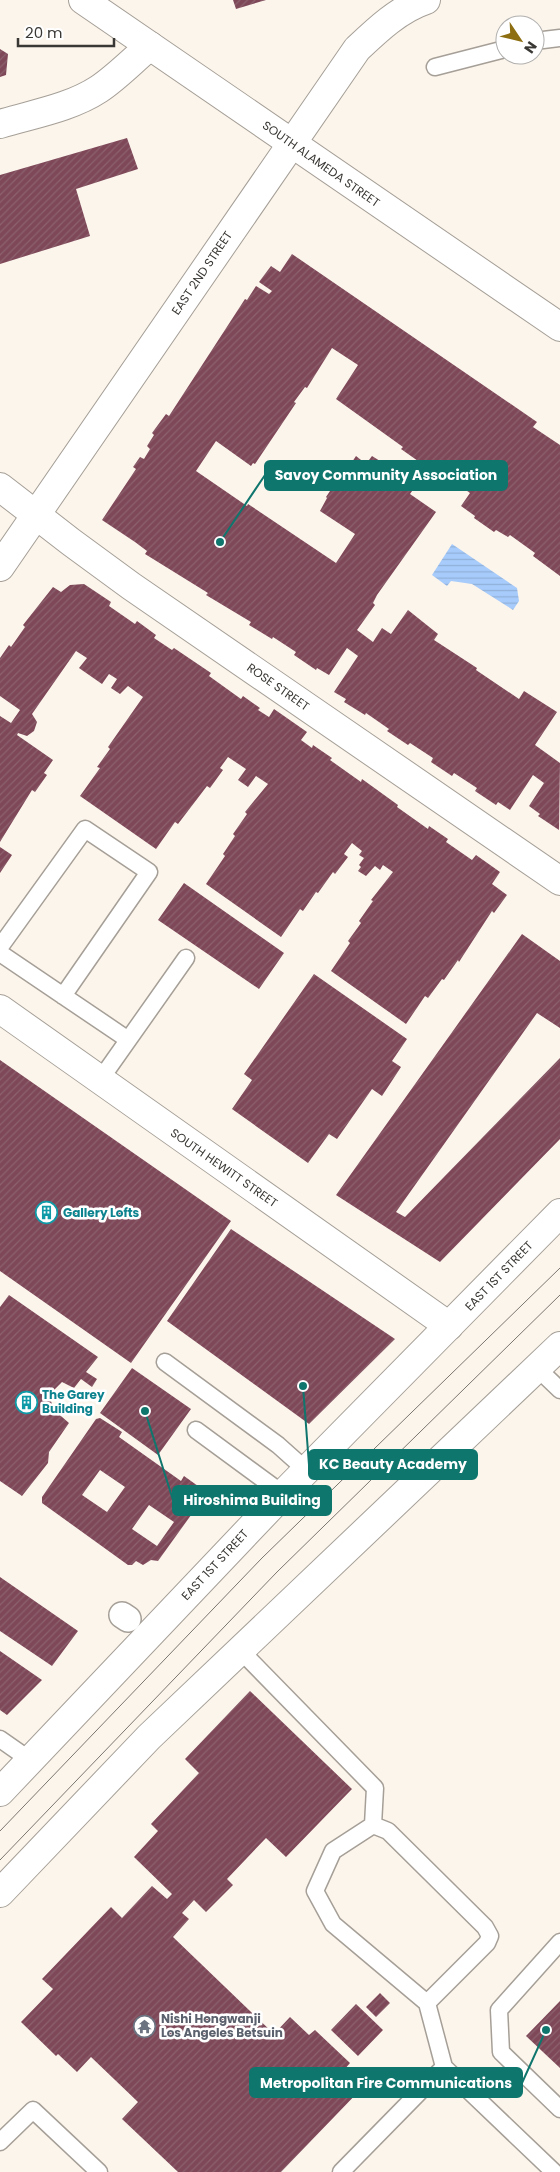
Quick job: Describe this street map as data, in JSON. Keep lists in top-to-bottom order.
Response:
{
  "streets": {
    "main road": [
      "SOUTH ALAMEDA STREET",
      "EAST 2ND STREET",
      "ROSE STREET",
      "SOUTH HEWITT STREET",
      "EAST 1ST STREET"
    ]
  },
  "crossings": [
    ["SOUTH ALAMEDA STREET", "EAST 2ND STREET"],
    ["EAST 2ND STREET", "ROSE STREET"],
    ["SOUTH HEWITT STREET", "EAST 1ST STREET"]
  ],
  "places": {
    "other": [
      "Savoy Community Association",
      "KC Beauty Academy",
      "Hiroshima Building",
      "Metropolitan Fire Communications"
    ],
    "building": ["Gallery Lofts", "The Garey Building"],
    "temple": ["Nishi Hongwanji Los Angeles Betsuin"]
  },
  "scale_bar": "20 m",
  "north": "bottom right"
}
